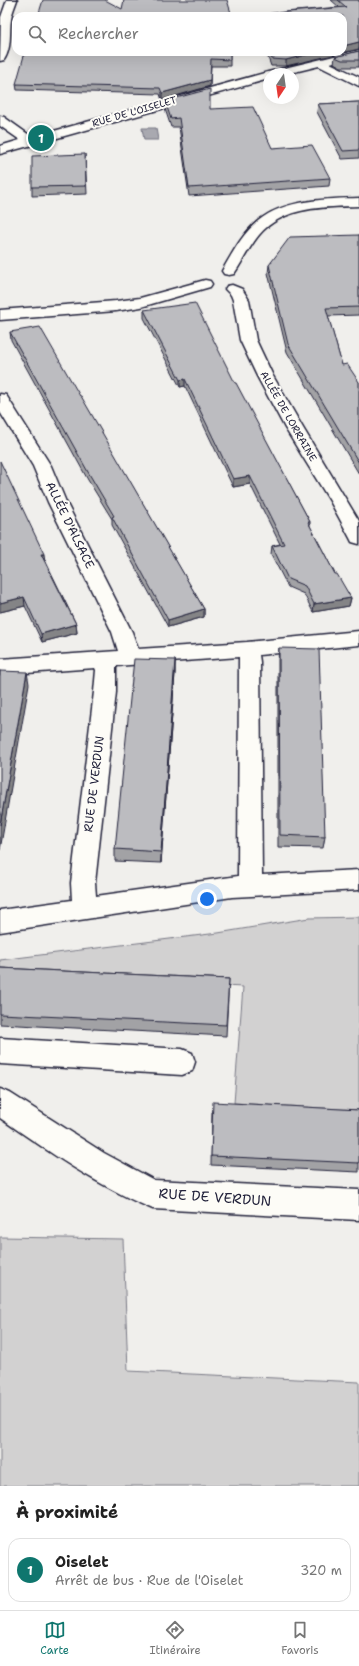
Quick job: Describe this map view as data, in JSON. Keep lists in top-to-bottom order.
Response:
{
  "streets": {
    "street": [
      "RUE DE L'OISELET",
      "ALLÉE DE LORRAINE",
      "ALLÉE D'ALSACE",
      "RUE DE VERDUN"
    ]
  },
  "north": "bottom",
  "page": {
    "search": "Rechercher",
    "pins": "1",
    "heading": "À proximité",
    "list": [
      {
        "mark": "1",
        "name": "Oiselet",
        "note": "Arrêt de bus · Rue de l'Oiselet",
        "value": "320 m"
      }
    ],
    "nav": ["Carte", "Itinéraire", "Favoris"]
  }
}
